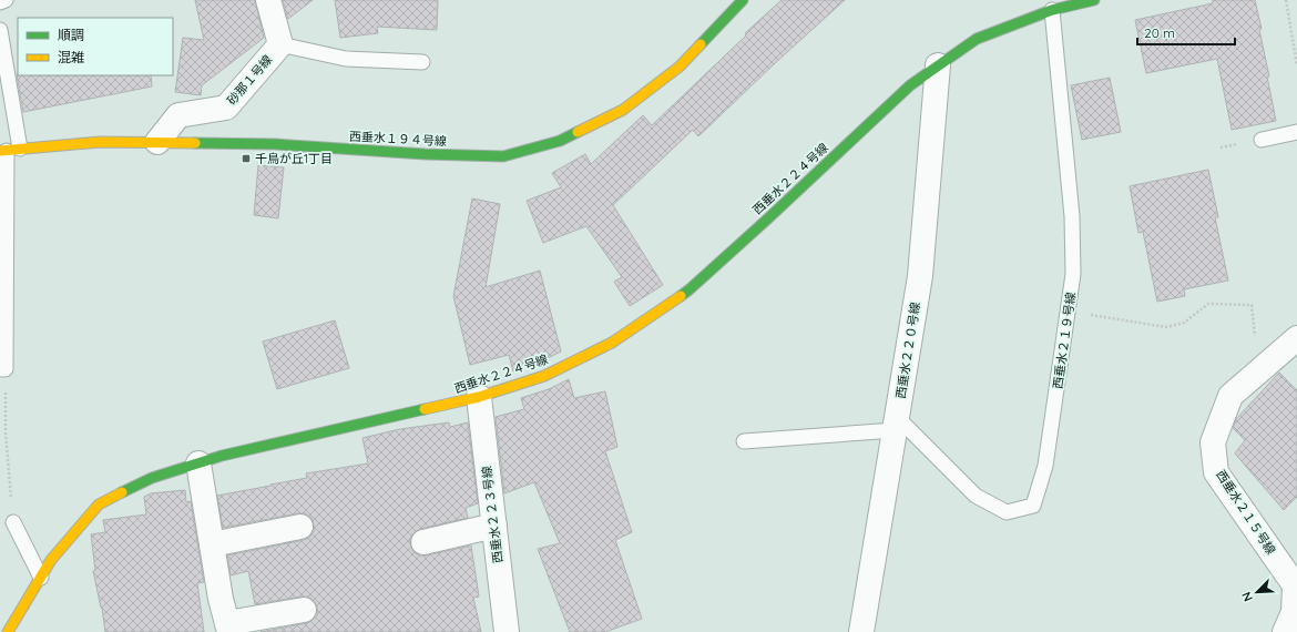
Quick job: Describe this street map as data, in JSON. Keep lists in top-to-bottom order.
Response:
{
  "streets": {
    "street": [
      "砂那１号線",
      "西垂水１９４号線",
      "西垂水２２４号線",
      "西垂水２２０号線",
      "西垂水２１５号線",
      "西垂水２２３号線"
    ],
    "lane": ["西垂水２１９号線"]
  },
  "crossings": [
    ["砂那１号線", "西垂水１９４号線"],
    ["西垂水２２４号線", "西垂水２１９号線"],
    ["西垂水２２４号線", "西垂水２２０号線"],
    ["西垂水２２４号線", "西垂水２２３号線"],
    ["西垂水２１９号線", "西垂水２２０号線"]
  ],
  "places": {
    "transit": ["千鳥が丘1丁目"]
  },
  "legend": ["順調", "混雑"],
  "scale_bar": "20 m",
  "north": "bottom left"
}
